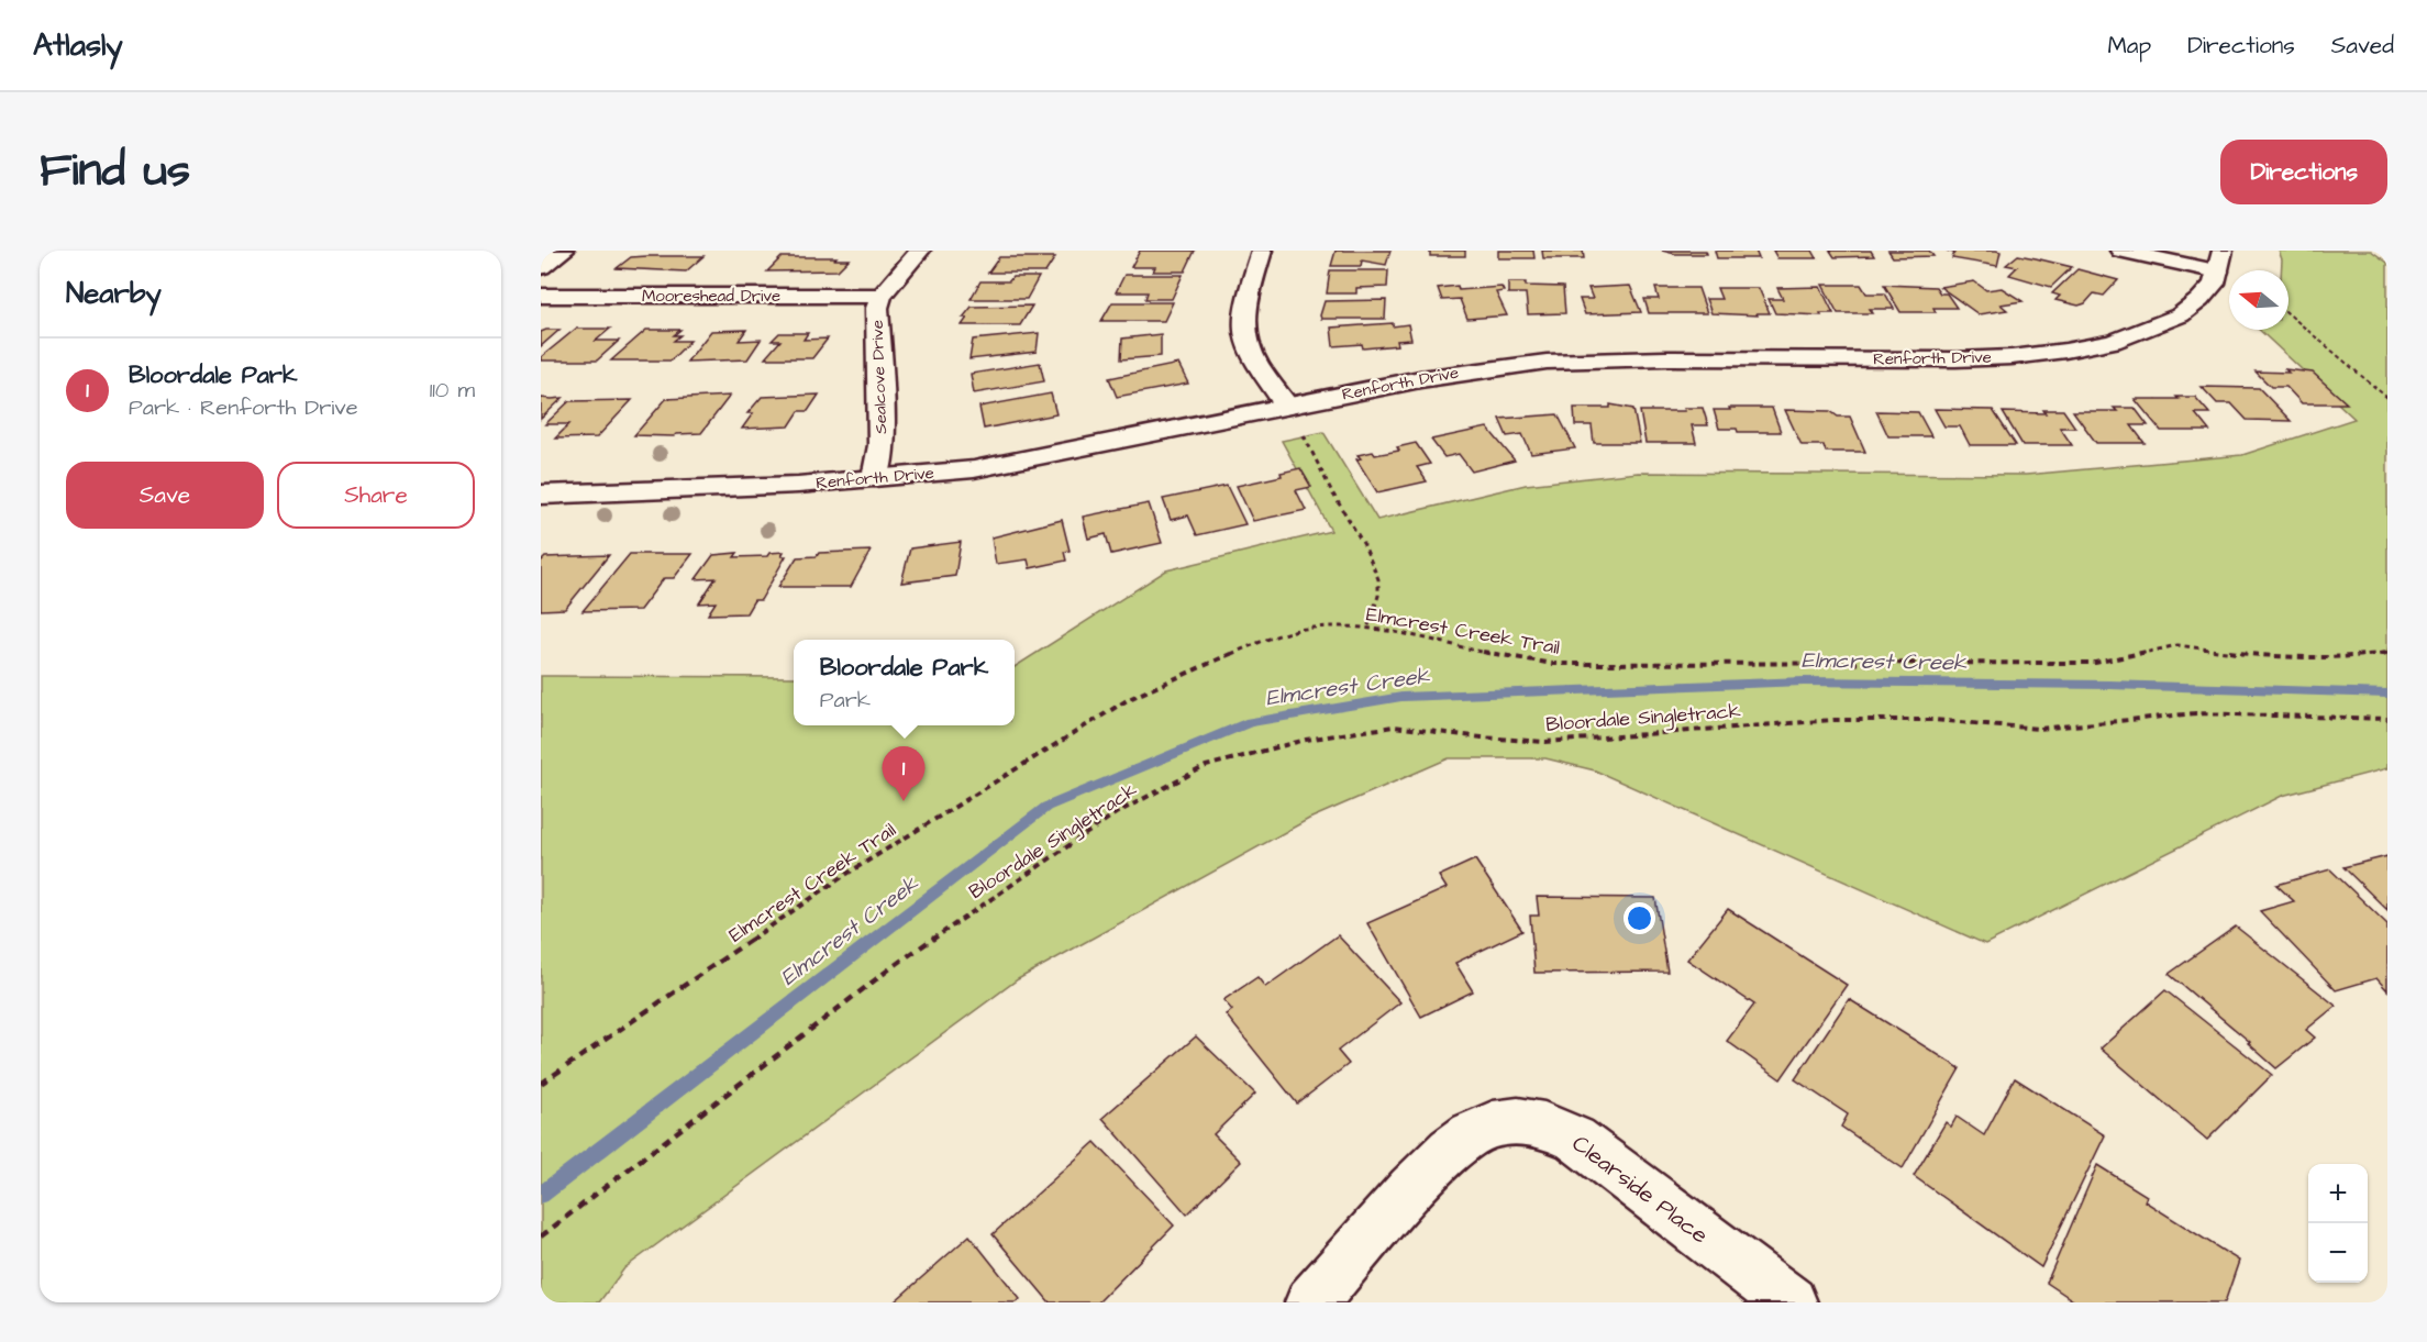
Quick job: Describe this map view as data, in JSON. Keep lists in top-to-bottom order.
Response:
{
  "streets": {
    "street": [
      "Mooreshead Drive",
      "Renforth Drive",
      "Sealcove Drive",
      "Clearside Place"
    ],
    "path": ["Elmcrest Creek Trail", "Bloordale Singletrack"]
  },
  "crossings": [
    ["Mooreshead Drive", "Sealcove Drive"],
    ["Renforth Drive", "Sealcove Drive"]
  ],
  "water": ["Elmcrest Creek"],
  "north": "left",
  "page": {
    "header": "Atlasly",
    "nav": ["Map", "Directions", "Saved"],
    "title": "Find us",
    "buttons": [
      "Directions",
      ["Save", "Share"]
    ],
    "heading": "Nearby",
    "list": [
      {
        "mark": "1",
        "name": "Bloordale Park",
        "note": "Park · Renforth Drive",
        "value": "110 m"
      }
    ],
    "popup": ["Bloordale Park", "Park"],
    "pins": "1",
    "map_buttons": ["+", "−"]
  }
}
